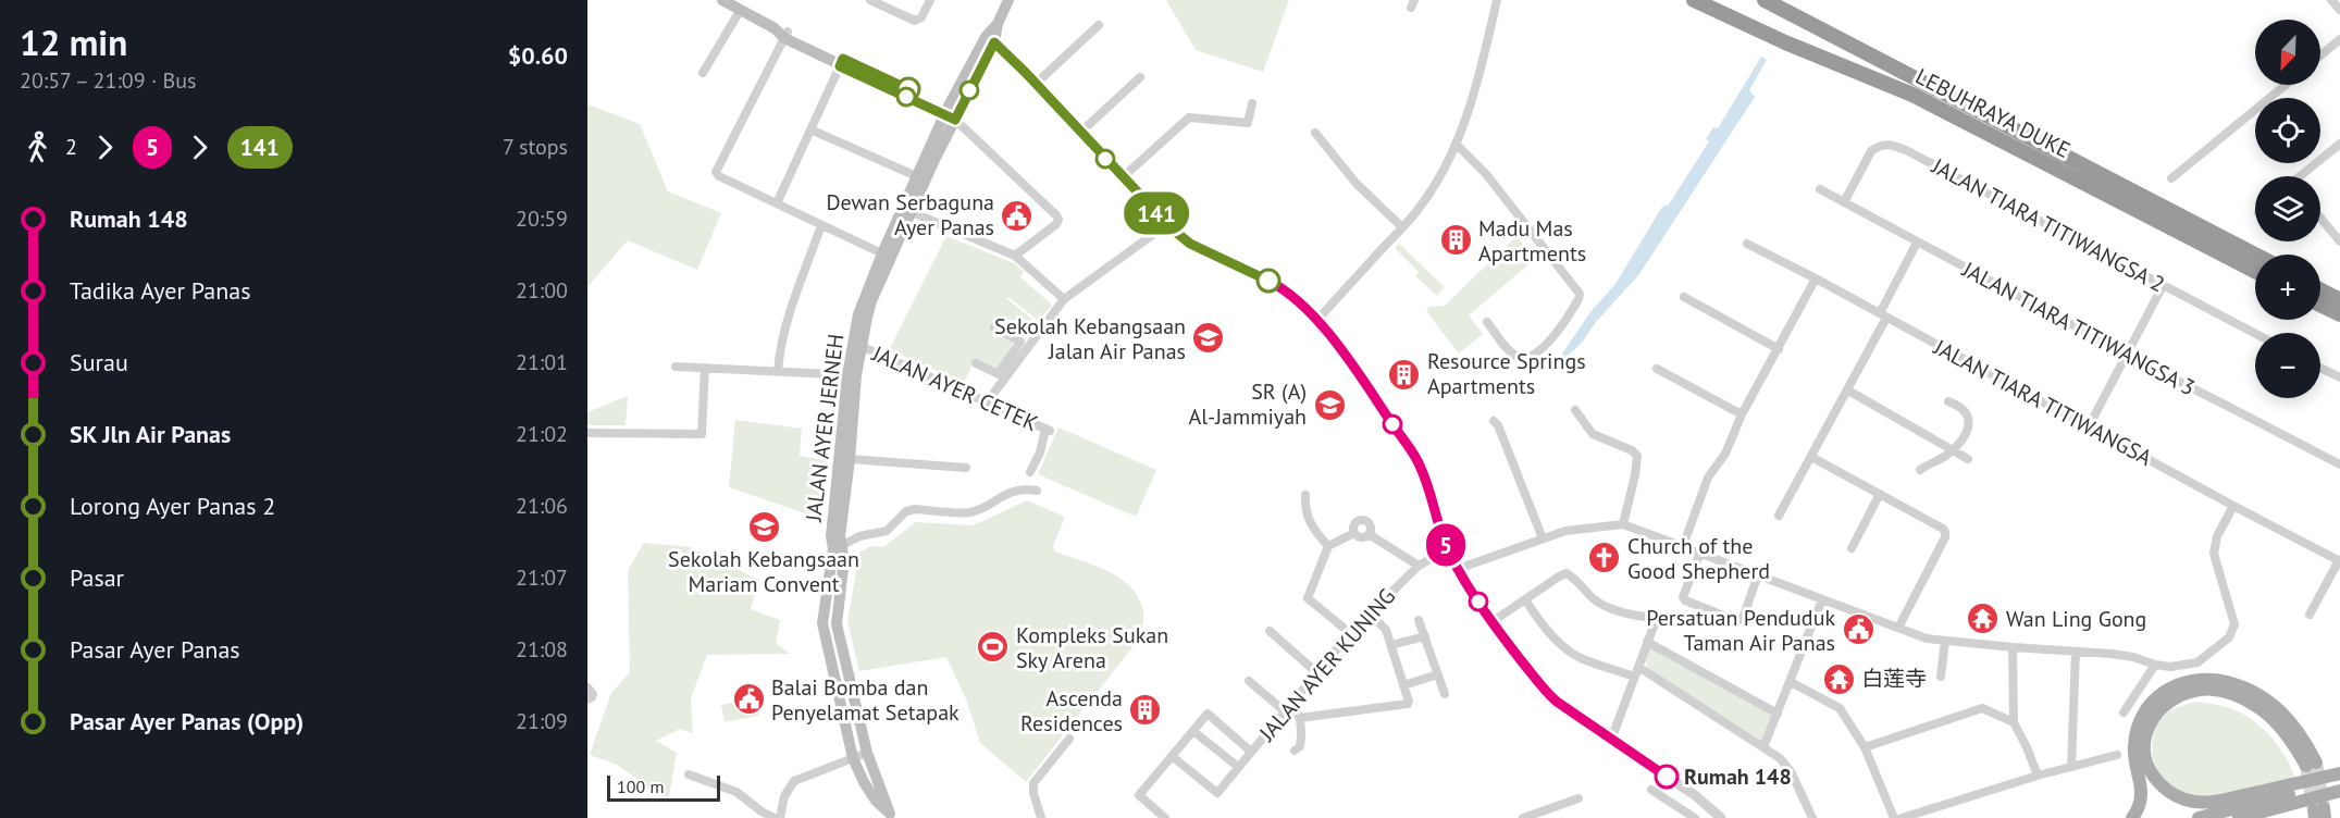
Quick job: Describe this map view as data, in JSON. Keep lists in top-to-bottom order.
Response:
{
  "streets": {
    "highway": ["LEBUHRAYA DUKE"],
    "main road": ["JALAN AYER JERNEH"],
    "street": [
      "JALAN TIARA TITIWANGSA 2",
      "JALAN TIARA TITIWANGSA 3",
      "JALAN AYER CETEK",
      "JALAN TIARA TITIWANGSA",
      "JALAN AYER KUNING"
    ]
  },
  "crossings": [
    ["JALAN TIARA TITIWANGSA 2", "JALAN TIARA TITIWANGSA 3"],
    ["JALAN AYER CETEK", "JALAN AYER JERNEH"]
  ],
  "places": {
    "public building": ["Dewan Serbaguna Ayer Panas", "Persatuan Penduduk Taman Air Panas", "Balai Bomba dan Penyelamat Setapak"],
    "building": ["Madu Mas Apartments", "Resource Springs Apartments", "Ascenda Residences"],
    "school or university": ["Sekolah Kebangsaan Jalan Air Panas", "SR (A) Al-Jammiyah", "Sekolah Kebangsaan Mariam Convent"],
    "church": ["Church of the Good Shepherd"],
    "temple": ["Wan Ling Gong", "白莲寺"],
    "sports": ["Kompleks Sukan Sky Arena"],
    "other": ["Rumah 148"]
  },
  "lines": ["bus line 141", "bus line 5"],
  "scale_bar": "100 m",
  "north": "bottom left",
  "page": {
    "heading": ["12 min", "20:57 – 21:09 · Bus", "$0.60"],
    "on_map": ["5", "141"],
    "map_buttons": ["+", "−"],
    "legs": [
      "2",
      "5",
      "141",
      "7 stops"
    ],
    "list": [
      {
        "name": "Rumah 148",
        "value": "20:59"
      },
      {
        "name": "Tadika Ayer Panas",
        "value": "21:00"
      },
      {
        "name": "Surau",
        "value": "21:01"
      },
      {
        "name": "SK Jln Air Panas",
        "value": "21:02"
      },
      {
        "name": "Lorong Ayer Panas 2",
        "value": "21:06"
      },
      {
        "name": "Pasar",
        "value": "21:07"
      },
      {
        "name": "Pasar Ayer Panas",
        "value": "21:08"
      },
      {
        "name": "Pasar Ayer Panas (Opp)",
        "value": "21:09"
      }
    ],
    "scale": "100 m"
  }
}
